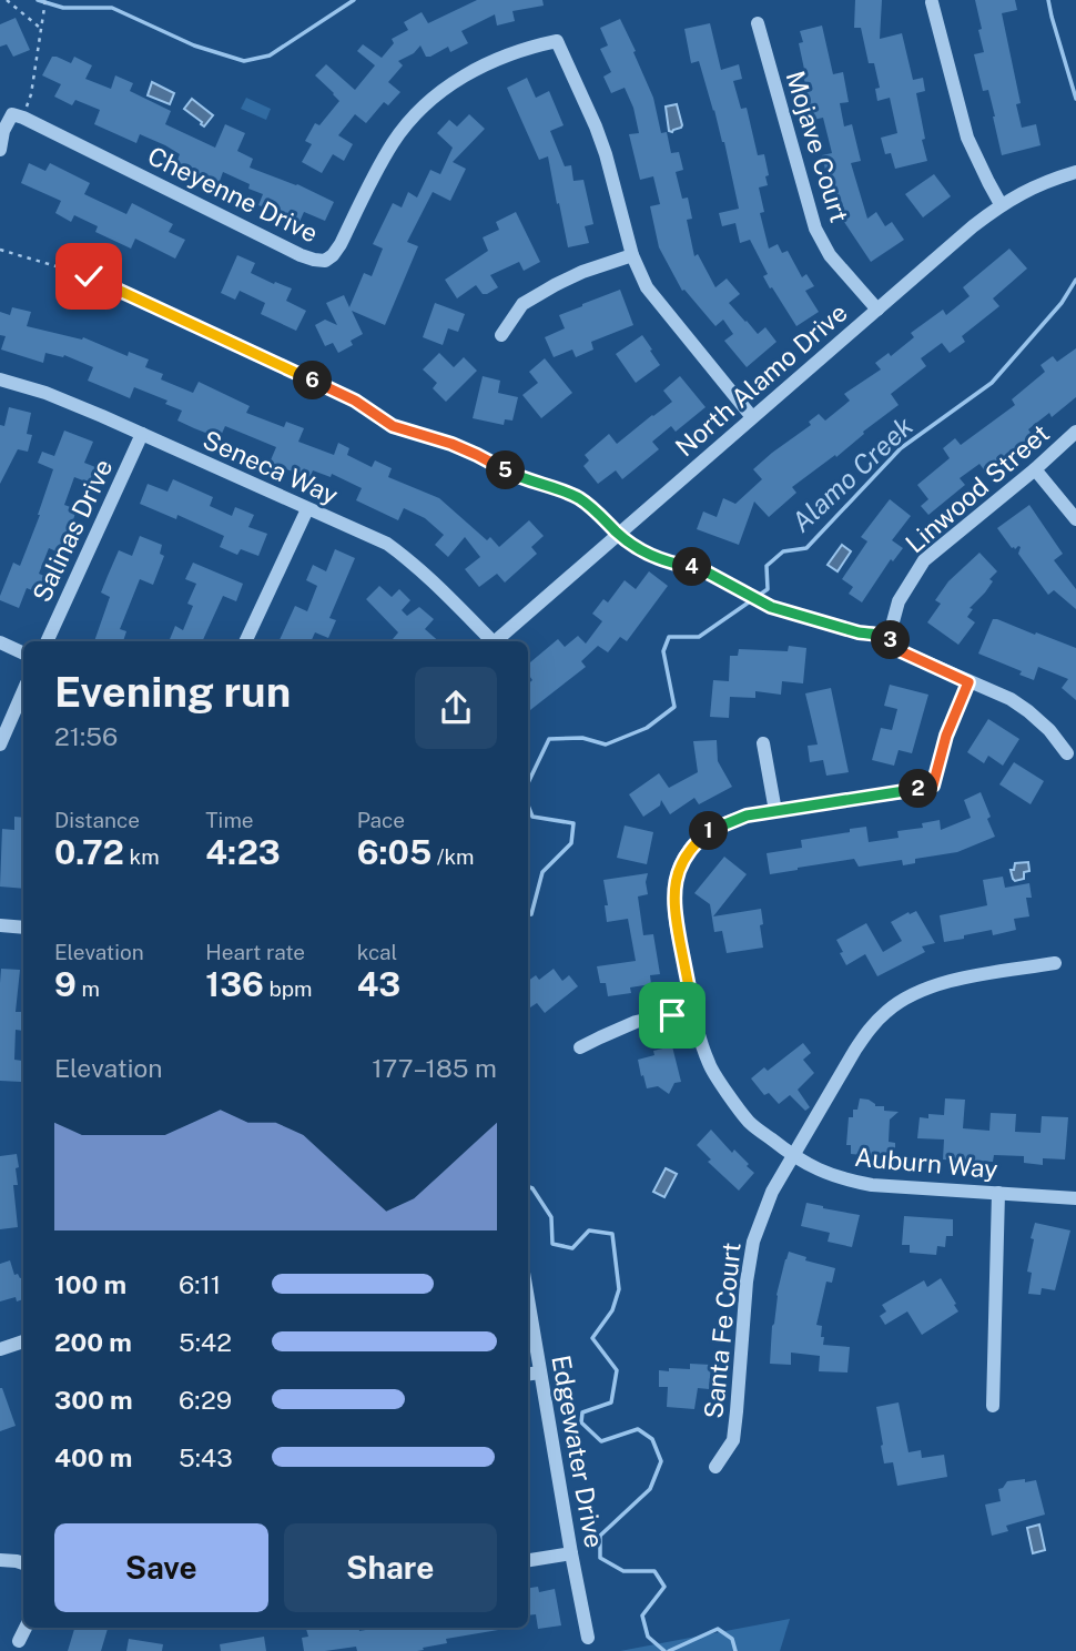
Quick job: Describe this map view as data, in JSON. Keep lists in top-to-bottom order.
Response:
{
  "streets": {
    "street": [
      "Mojave Court",
      "Cheyenne Drive",
      "North Alamo Drive",
      "Seneca Way",
      "Linwood Street",
      "Salinas Drive",
      "Auburn Way",
      "Santa Fe Court",
      "Edgewater Drive"
    ]
  },
  "crossings": [
    ["Mojave Court", "North Alamo Drive"],
    ["Cheyenne Drive", "North Alamo Drive"],
    ["Seneca Way", "Salinas Drive"],
    ["Auburn Way", "Santa Fe Court"]
  ],
  "water": ["Alamo Creek"],
  "page": {
    "pins": [
      "6",
      "5",
      "4",
      "3",
      "2",
      "1"
    ],
    "heading": ["Evening run", "21:56"],
    "stats": [
      ["Distance", "0.72 km"],
      ["Time", "4:23"],
      ["Pace", "6:05 /km"],
      ["Elevation", "9 m"],
      ["Heart rate", "136 bpm"],
      ["kcal", "43"]
    ],
    "chart": ["Elevation", "177–185 m"],
    "list": [
      {
        "name": "100 m",
        "note": "6:11"
      },
      {
        "name": "200 m",
        "note": "5:42"
      },
      {
        "name": "300 m",
        "note": "6:29"
      },
      {
        "name": "400 m",
        "note": "5:43"
      }
    ],
    "buttons": ["Save", "Share"]
  }
}
